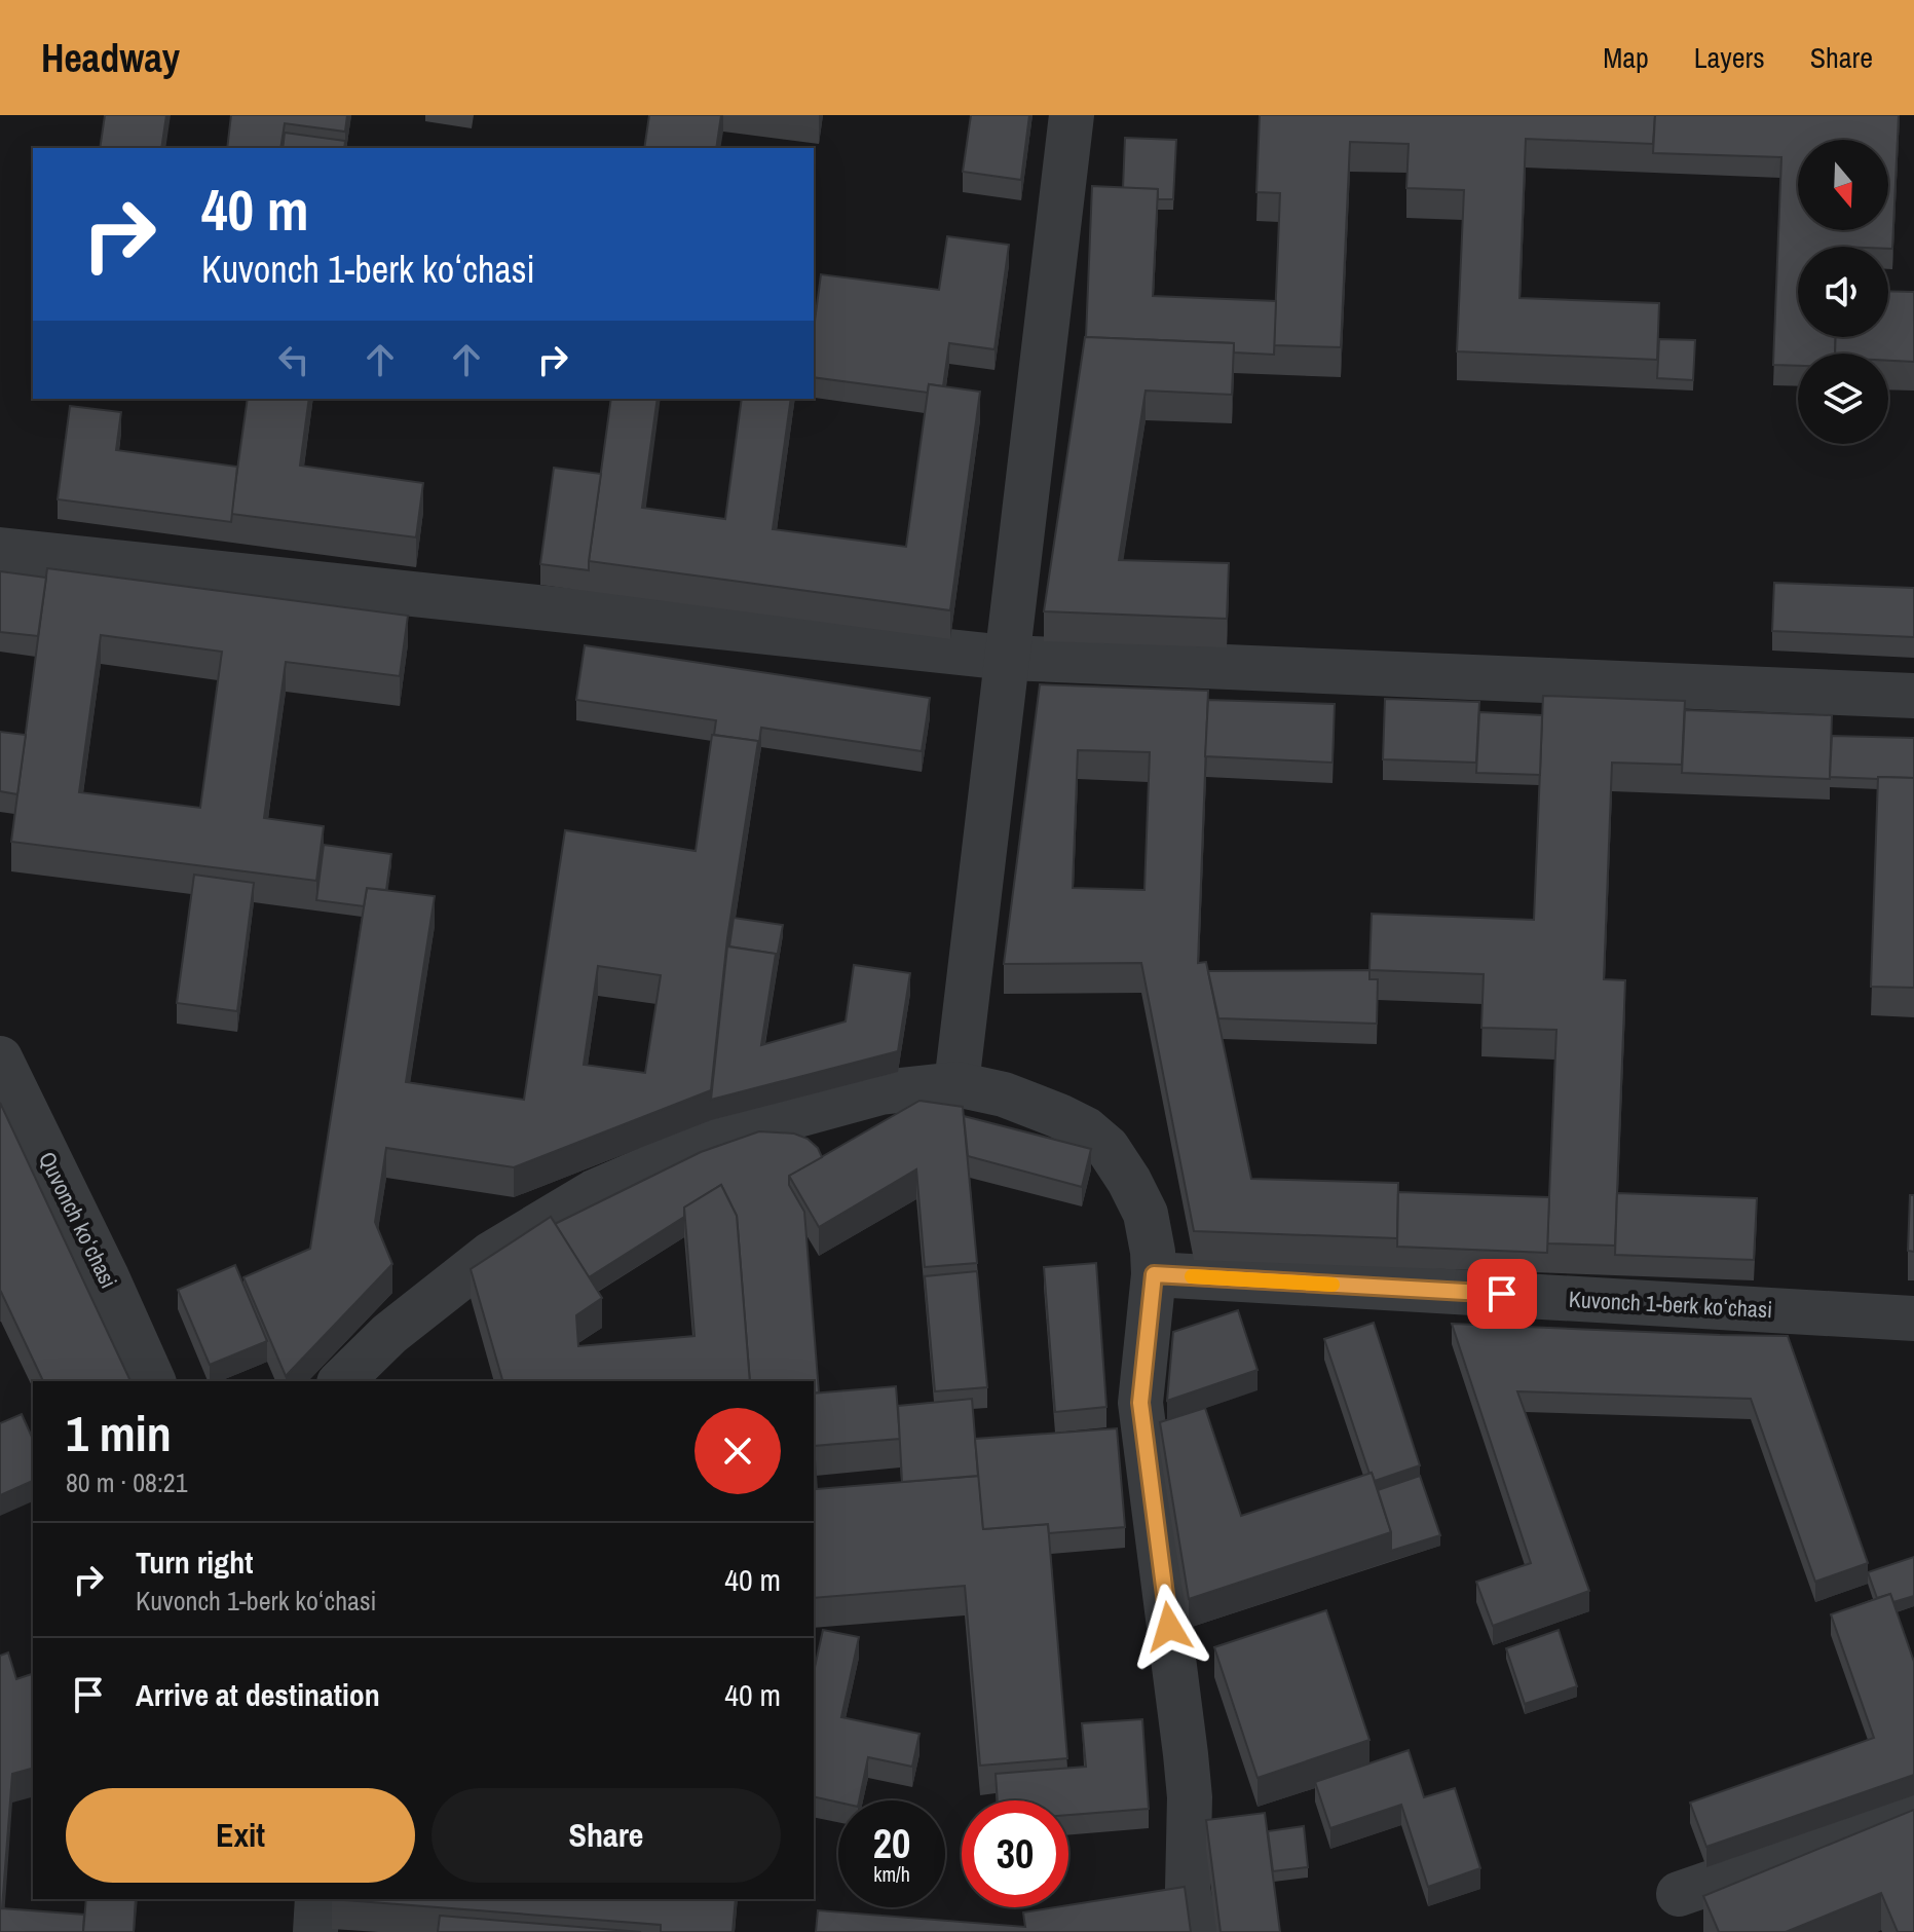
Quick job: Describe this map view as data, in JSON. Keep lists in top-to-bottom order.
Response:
{
  "streets": {
    "street": ["Quvonch koʻchasi", "Kuvonch 1-berk koʻchasi"]
  },
  "north": "bottom",
  "page": {
    "header": "Headway",
    "nav": ["Map", "Layers", "Share"],
    "turn": ["40 m", "Kuvonch 1-berk koʻchasi"],
    "heading": ["1 min", "80 m · 08:21"],
    "list": [
      {
        "name": "Turn right",
        "note": "Kuvonch 1-berk koʻchasi",
        "value": "40 m"
      },
      {
        "name": "Arrive at destination",
        "value": "40 m"
      }
    ],
    "buttons": ["Exit", "Share"],
    "speed": "20 km/h",
    "limit": "30"
  }
}
